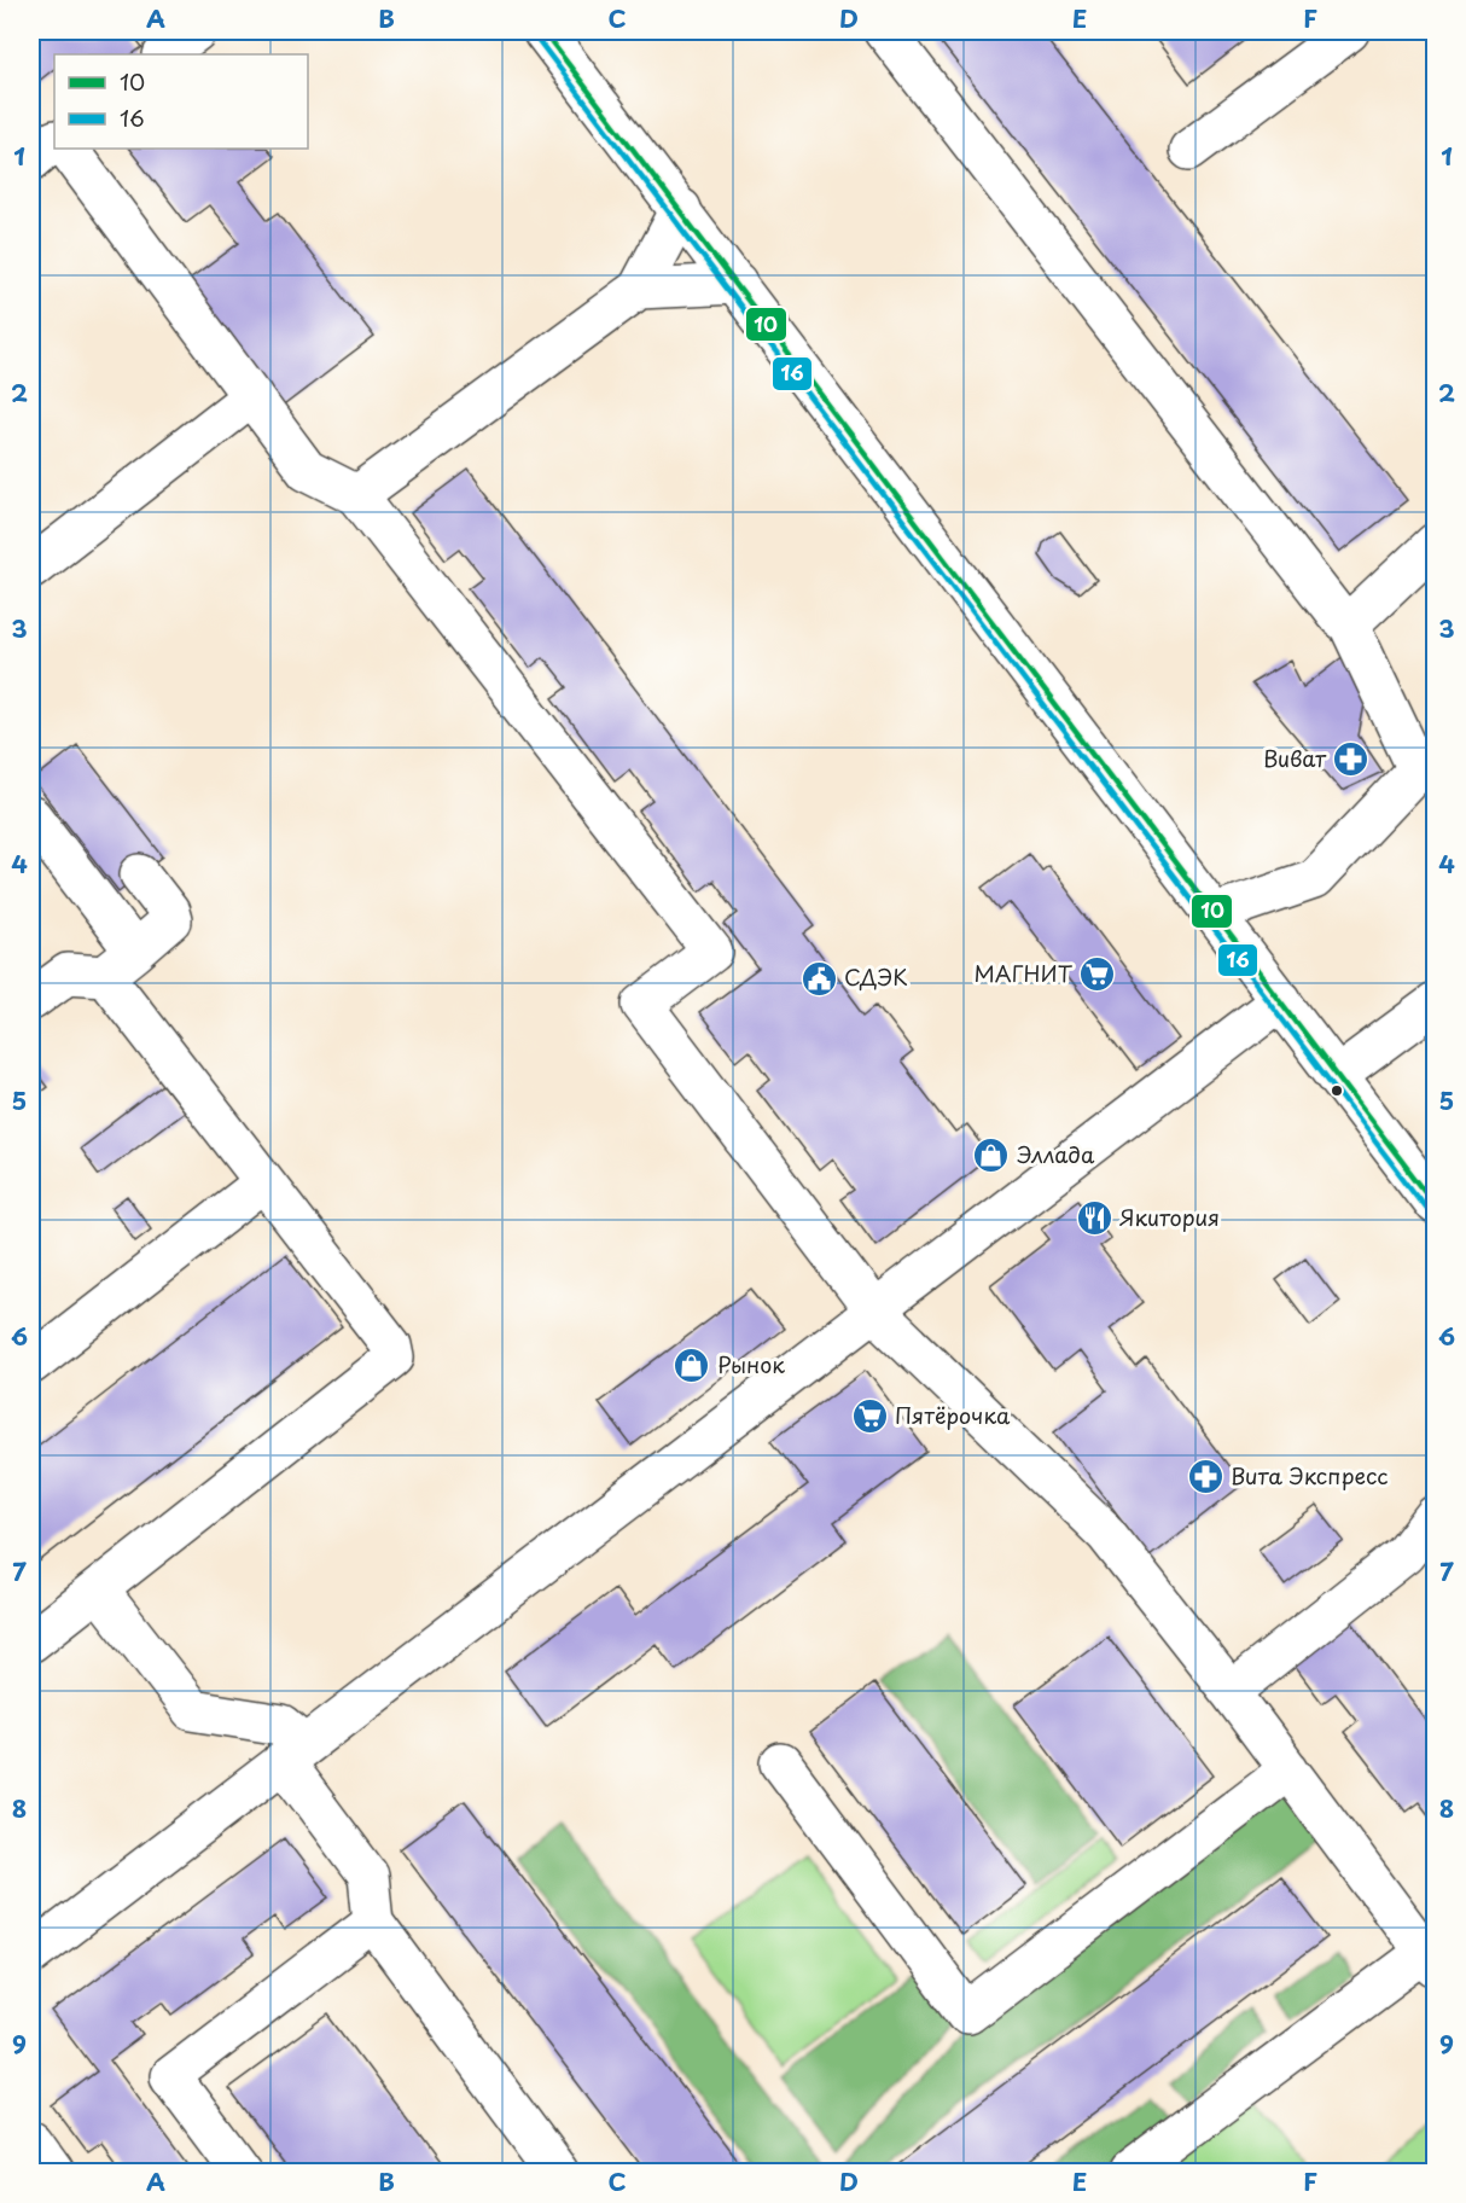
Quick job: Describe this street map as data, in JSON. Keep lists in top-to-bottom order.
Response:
{
  "places": {
    "pharmacy": ["Виват", "Вита Экспресс"],
    "supermarket": ["МАГНИТ", "Пятёрочка"],
    "public building": ["СДЭК"],
    "shop": ["Эллада", "Рынок"],
    "restaurant": ["Якитория"]
  },
  "lines": ["transit line 10", "transit line 16"],
  "legend": ["10", "16"],
  "grid": {
    "columns": [
      "A",
      "B",
      "C",
      "D",
      "E",
      "F"
    ],
    "rows": [
      "1",
      "2",
      "3",
      "4",
      "5",
      "6",
      "7",
      "8",
      "9"
    ]
  }
}
